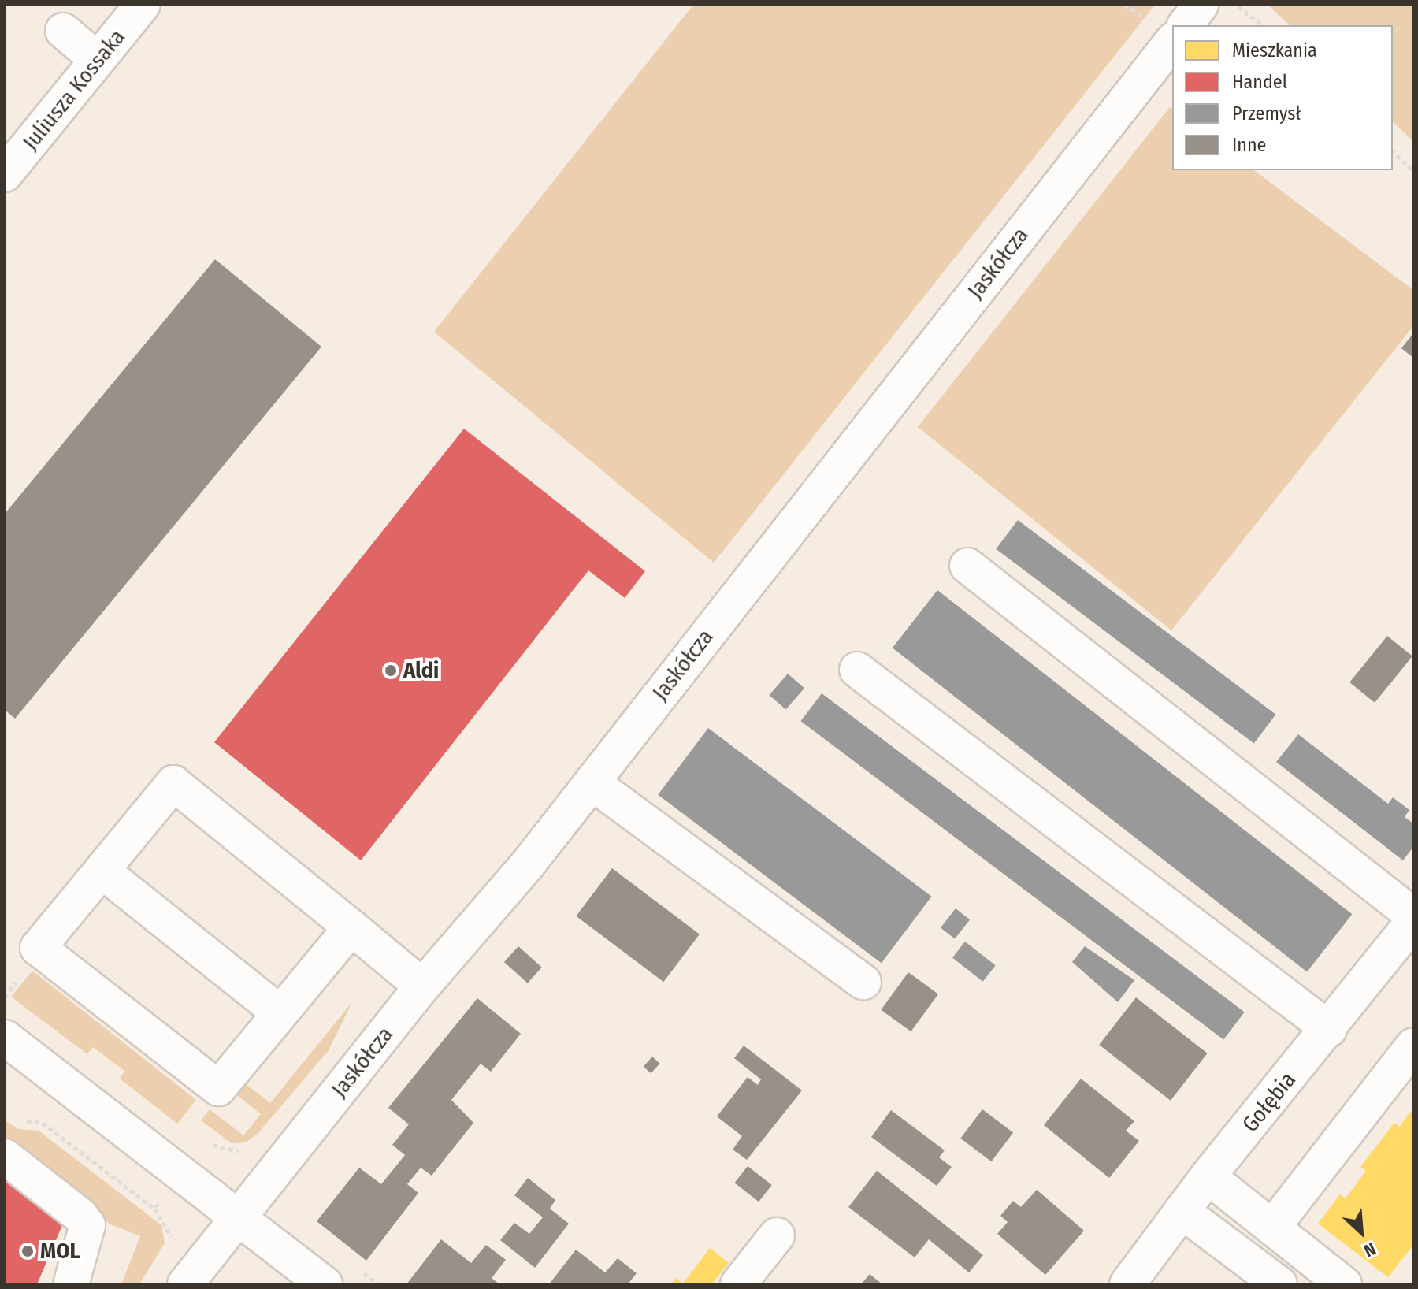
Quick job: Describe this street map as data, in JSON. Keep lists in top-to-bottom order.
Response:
{
  "streets": {
    "street": ["Juliusza Kossaka", "Jaskółcza", "Gołębia"]
  },
  "places": ["Aldi", "MOL"],
  "legend": [
    "Mieszkania",
    "Handel",
    "Przemysł",
    "Inne"
  ],
  "north": "bottom right"
}
